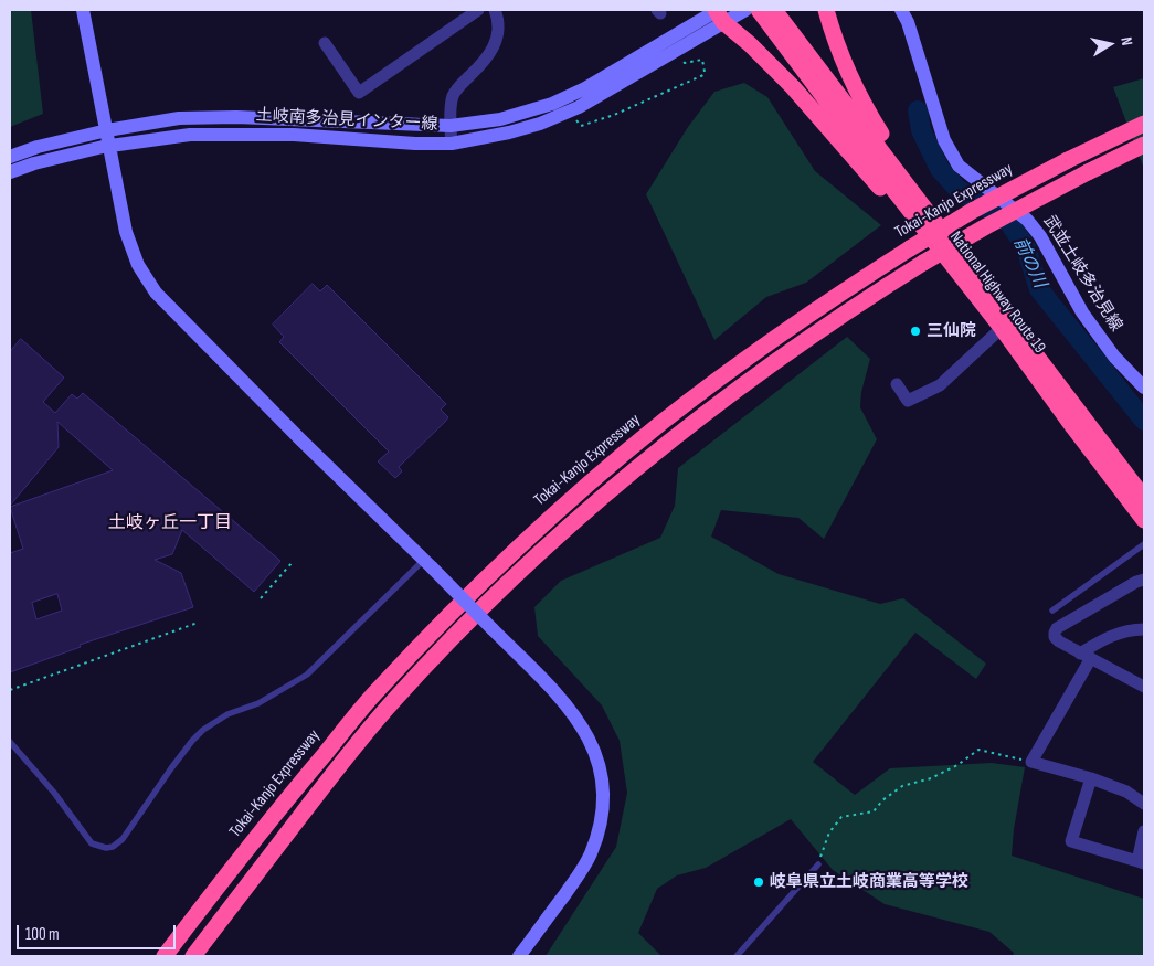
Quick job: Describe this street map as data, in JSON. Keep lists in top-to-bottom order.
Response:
{
  "streets": {
    "highway": ["Tokai-Kanjo Expressway", "National Highway Route 19"],
    "main road": ["土岐南多治見インター線", "武並土岐多治見線"]
  },
  "districts": ["土岐ヶ丘一丁目"],
  "water": ["前の川"],
  "places": ["三仙院", "岐阜県立土岐商業高等学校"],
  "scale_bar": "100 m",
  "north": "right"
}
